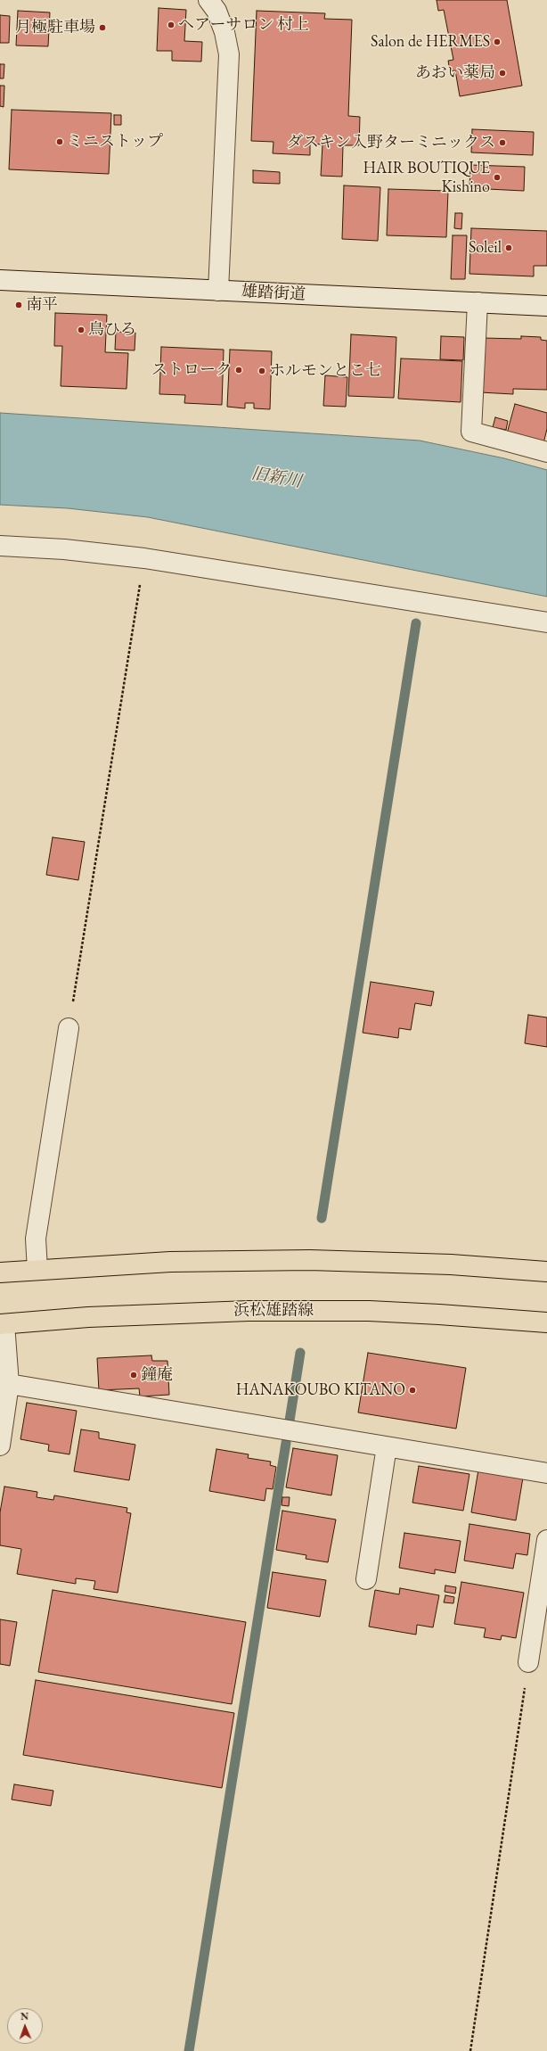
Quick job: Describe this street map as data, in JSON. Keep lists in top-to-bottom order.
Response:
{
  "streets": {
    "main road": ["浜松雄踏線"],
    "street": ["雄踏街道"]
  },
  "water": ["旧新川"],
  "places": [
    "ヘアーサロン 村上",
    "月極駐車場",
    "Salon de HERMES",
    "あおい薬局",
    "ミニストップ",
    "ダスキン入野ターミニックス",
    "HAIR BOUTIQUE Kishino",
    "Soleil",
    "南平",
    "鳥ひろ",
    "ストローク",
    "ホルモンとこ七",
    "鐘庵",
    "HANAKOUBO KITANO"
  ],
  "north": "top"
}
